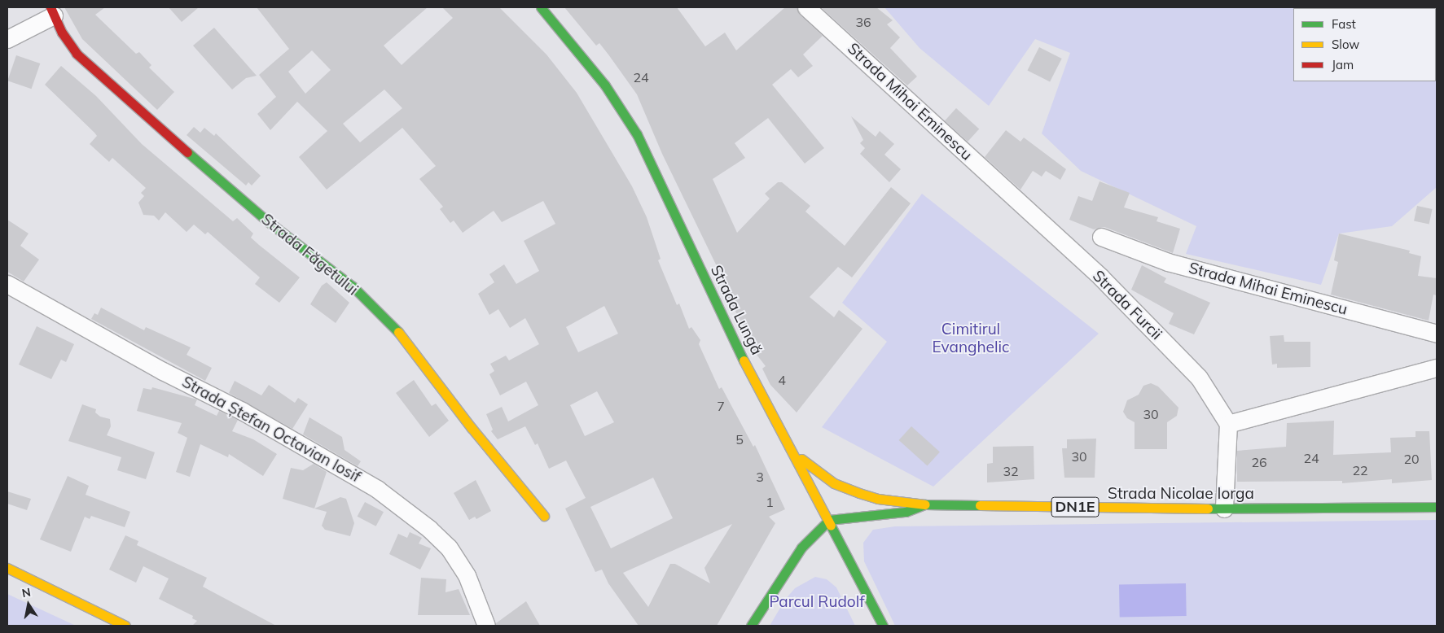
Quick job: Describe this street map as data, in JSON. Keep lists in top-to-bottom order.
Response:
{
  "streets": {
    "main road": [
      "Strada Făgetului",
      "Strada Lungă",
      "Strada Nicolae Iorga",
      "DN1E"
    ],
    "street": ["Strada Mihai Eminescu", "Strada Furcii", "Strada Ștefan Octavian Iosif"]
  },
  "crossings": [
    ["Strada Mihai Eminescu", "Strada Furcii"],
    ["Strada Lungă", "Strada Nicolae Iorga"]
  ],
  "parks": ["Cimitirul Evanghelic", "Parcul Rudolf"],
  "house_numbers": [
    "36",
    "24",
    "4",
    "7",
    "30",
    "5",
    "30",
    "24",
    "20",
    "26",
    "22",
    "32",
    "3",
    "1"
  ],
  "legend": ["Fast", "Slow", "Jam"],
  "north": "top"
}
